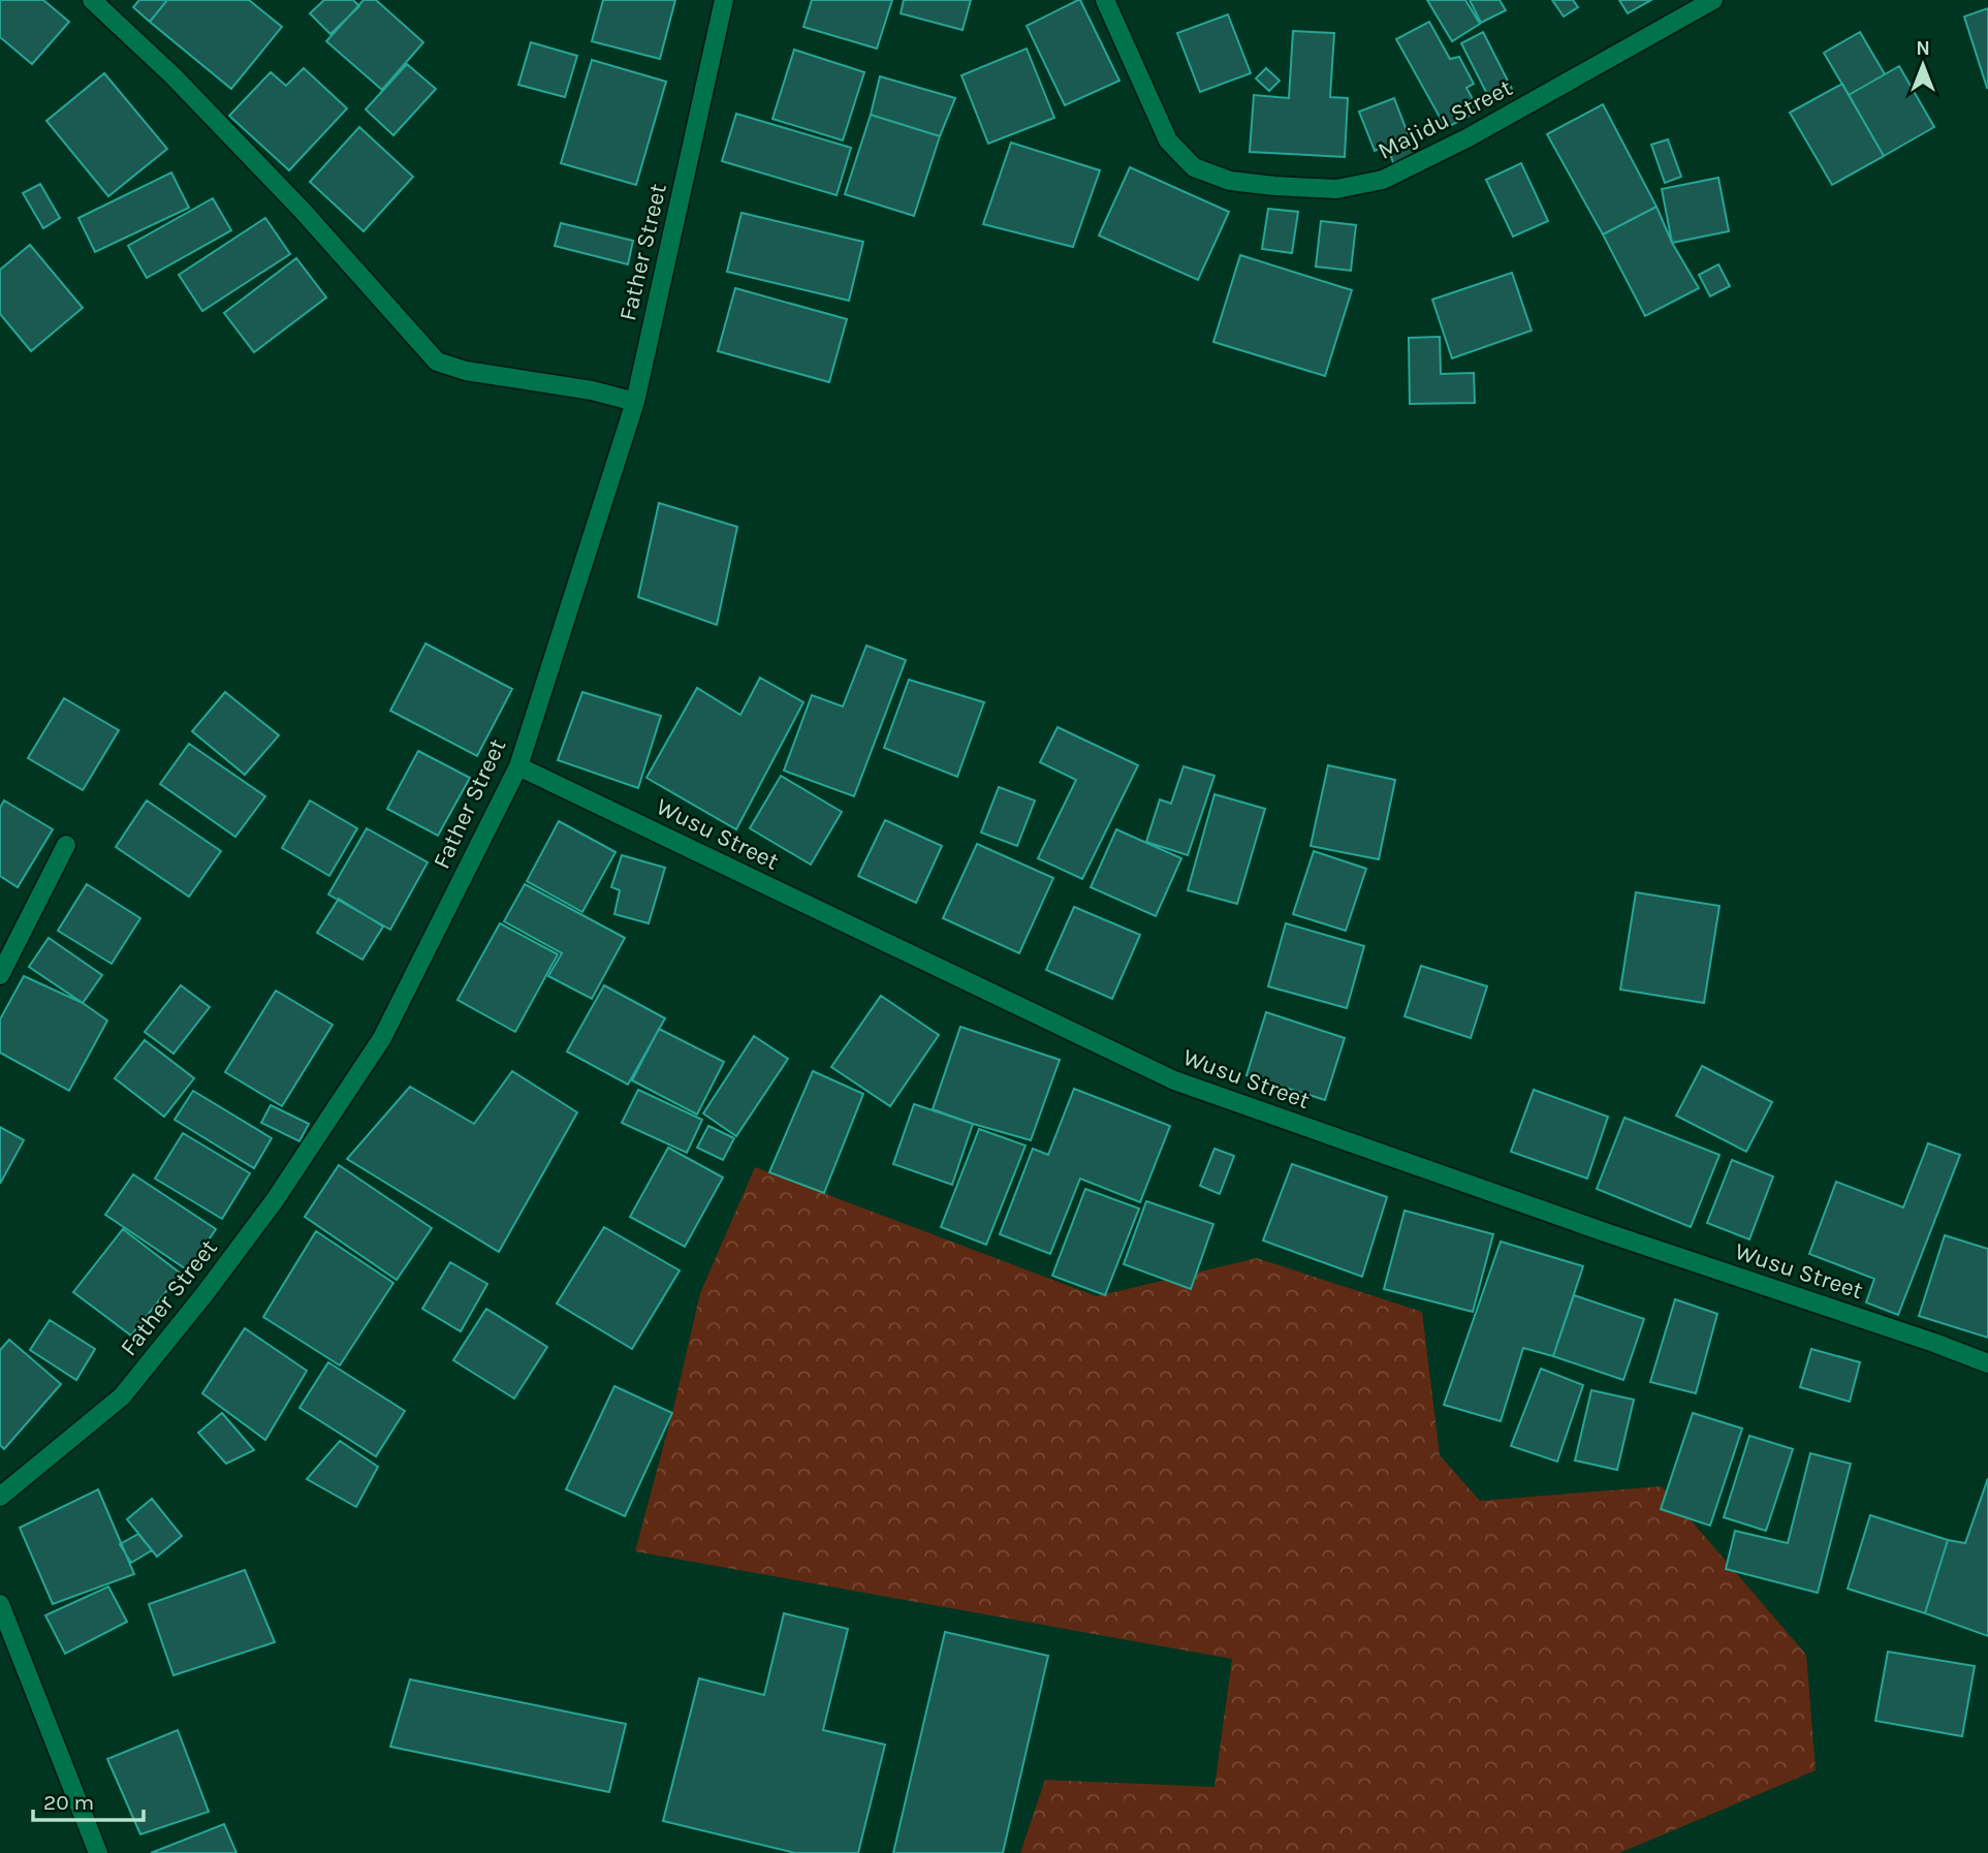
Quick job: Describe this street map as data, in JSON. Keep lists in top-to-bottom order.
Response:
{
  "streets": {
    "street": ["Majidu Street", "Father Street", "Wusu Street"]
  },
  "crossings": [
    ["Father Street", "Wusu Street"]
  ],
  "scale_bar": "20 m",
  "north": "top"
}
